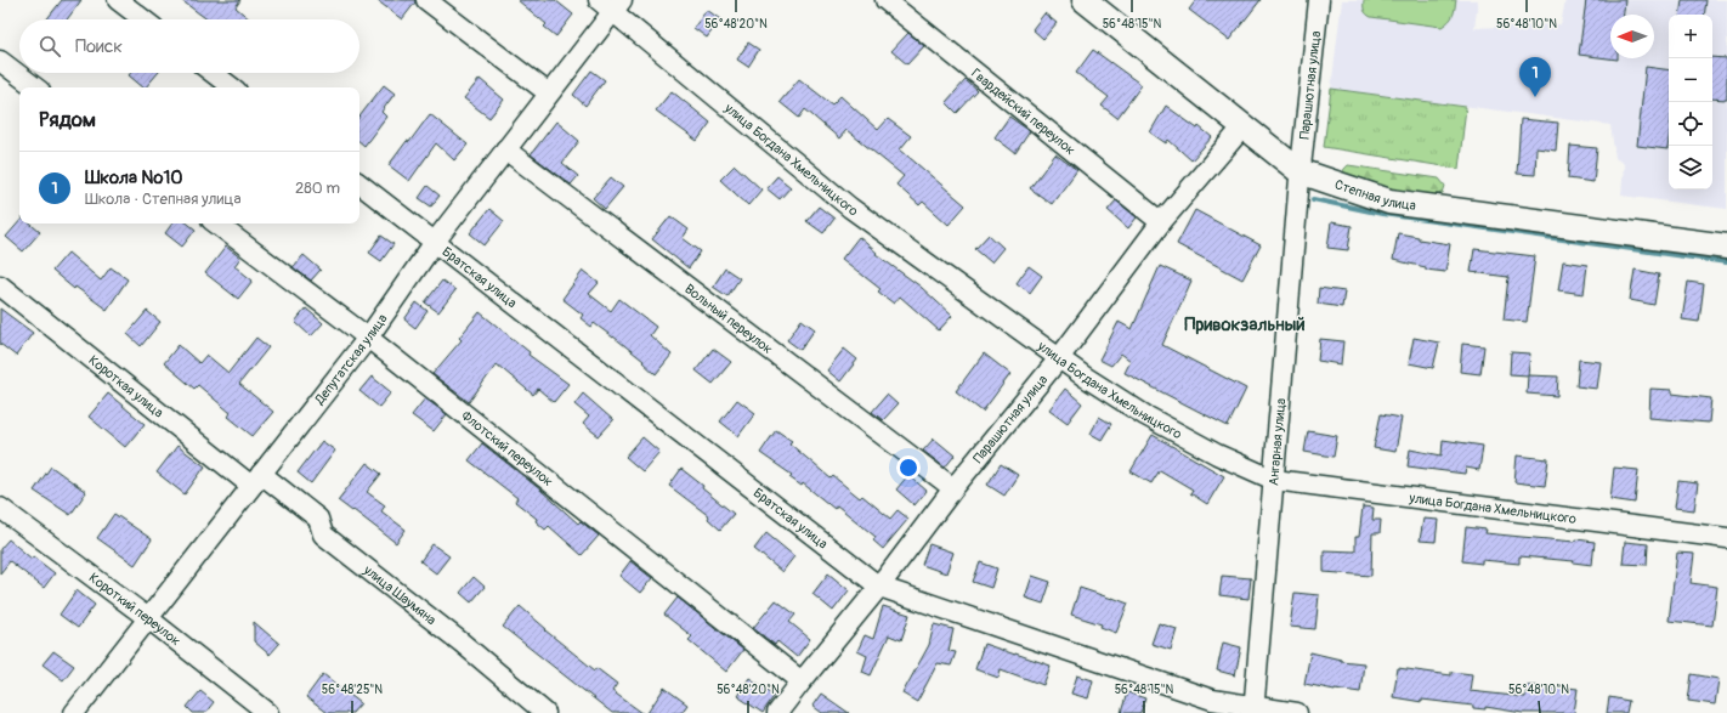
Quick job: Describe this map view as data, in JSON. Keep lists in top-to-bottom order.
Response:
{
  "streets": {
    "street": [
      "Парашютная улица",
      "Гвардейский переулок",
      "улица Богдана Хмельницкого",
      "Степная улица",
      "Братская улица",
      "Вольный переулок",
      "Депутатская улица",
      "Короткая улица",
      "Ангарная улица",
      "Флотский переулок",
      "улица Шаумяна",
      "Короткий переулок"
    ]
  },
  "crossings": [
    ["Парашютная улица", "Гвардейский переулок"],
    ["Парашютная улица", "улица Богдана Хмельницкого"],
    ["Парашютная улица", "Степная улица"],
    ["Парашютная улица", "Братская улица"],
    ["Парашютная улица", "Вольный переулок"],
    ["Парашютная улица", "Ангарная улица"],
    ["Парашютная улица", "Флотский переулок"],
    ["улица Богдана Хмельницкого", "Депутатская улица"],
    ["улица Богдана Хмельницкого", "Ангарная улица"],
    ["Степная улица", "Ангарная улица"],
    ["Братская улица", "Депутатская улица"],
    ["Братская улица", "Ангарная улица"],
    ["Вольный переулок", "Депутатская улица"],
    ["Депутатская улица", "Короткая улица"],
    ["Депутатская улица", "Флотский переулок"],
    ["Депутатская улица", "улица Шаумяна"],
    ["Депутатская улица", "Короткий переулок"],
    ["Короткая улица", "улица Шаумяна"]
  ],
  "districts": ["Привокзальный"],
  "north": "left",
  "page": {
    "map_buttons": ["+", "−"],
    "search": "Поиск",
    "pins": "1",
    "heading": "Рядом",
    "list": [
      {
        "mark": "1",
        "name": "Школа №10",
        "note": "Школа · Степная улица",
        "value": "280 m"
      }
    ]
  },
  "coordinates": [
    "56°48'20\"N",
    "56°48'15\"N",
    "56°48'10\"N",
    "56°48'25\"N"
  ]
}
